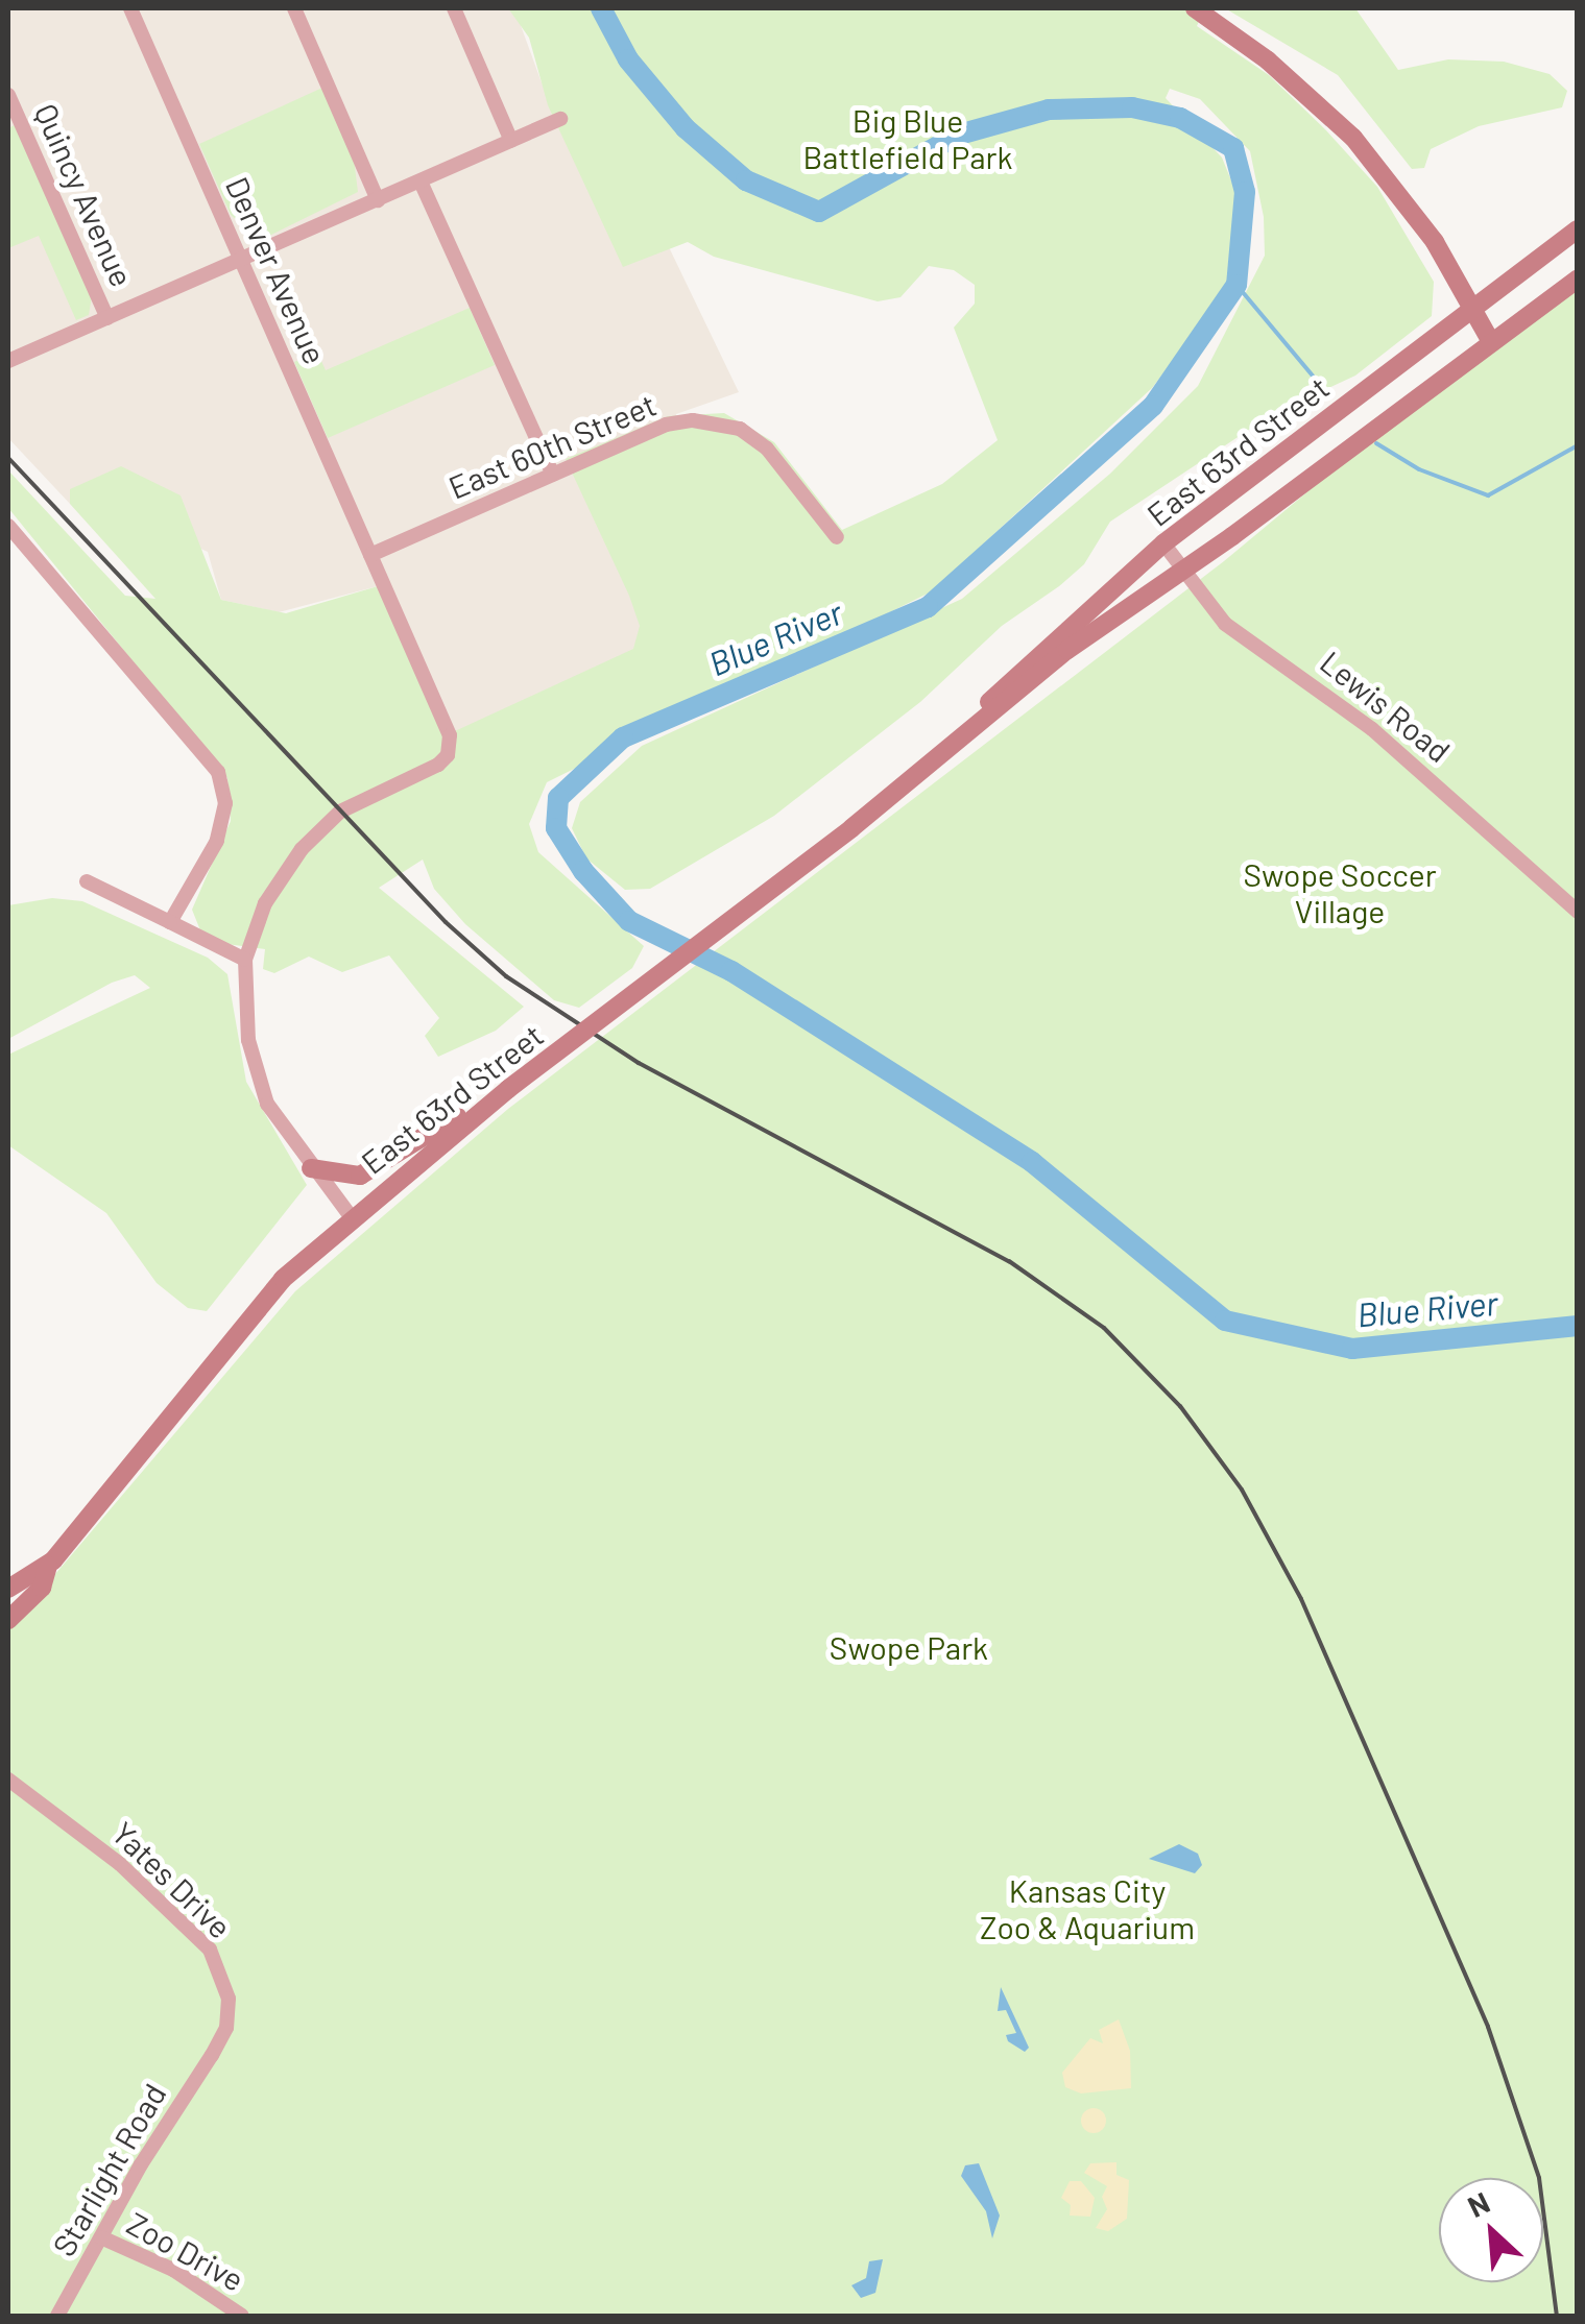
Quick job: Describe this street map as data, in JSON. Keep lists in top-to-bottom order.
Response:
{
  "streets": {
    "main road": ["East 63rd Street"],
    "street": [
      "Quincy Avenue",
      "Denver Avenue",
      "East 60th Street",
      "Lewis Road",
      "Yates Drive",
      "Starlight Road",
      "Zoo Drive"
    ]
  },
  "crossings": [
    ["Denver Avenue", "East 60th Street"],
    ["East 63rd Street", "Lewis Road"],
    ["Yates Drive", "Starlight Road"],
    ["Starlight Road", "Zoo Drive"]
  ],
  "water": ["Blue River"],
  "parks": [
    "Big Blue Battlefield Park",
    "Swope Soccer Village",
    "Swope Park",
    "Kansas City Zoo & Aquarium"
  ],
  "north": "top left"
}
